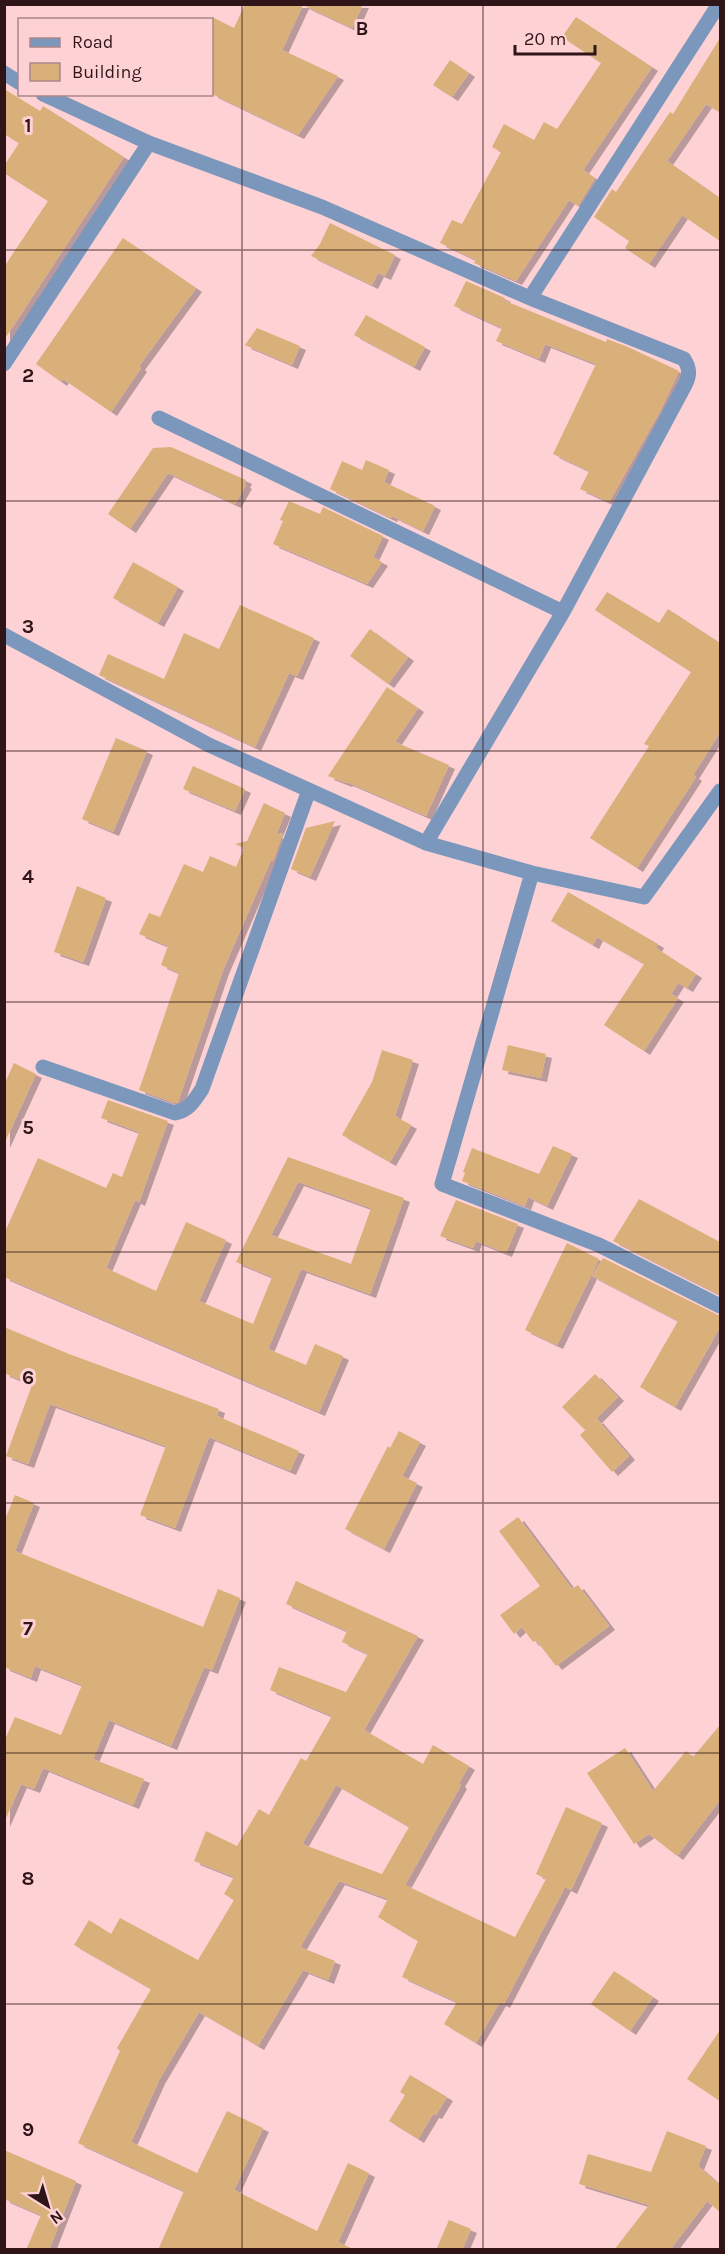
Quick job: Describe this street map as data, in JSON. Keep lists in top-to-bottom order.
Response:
{
  "legend": ["Road", "Building"],
  "scale_bar": "20 m",
  "north": "bottom right",
  "grid": {
    "columns": ["B"],
    "rows": [
      "1",
      "2",
      "3",
      "4",
      "5",
      "6",
      "7",
      "8",
      "9"
    ]
  }
}
